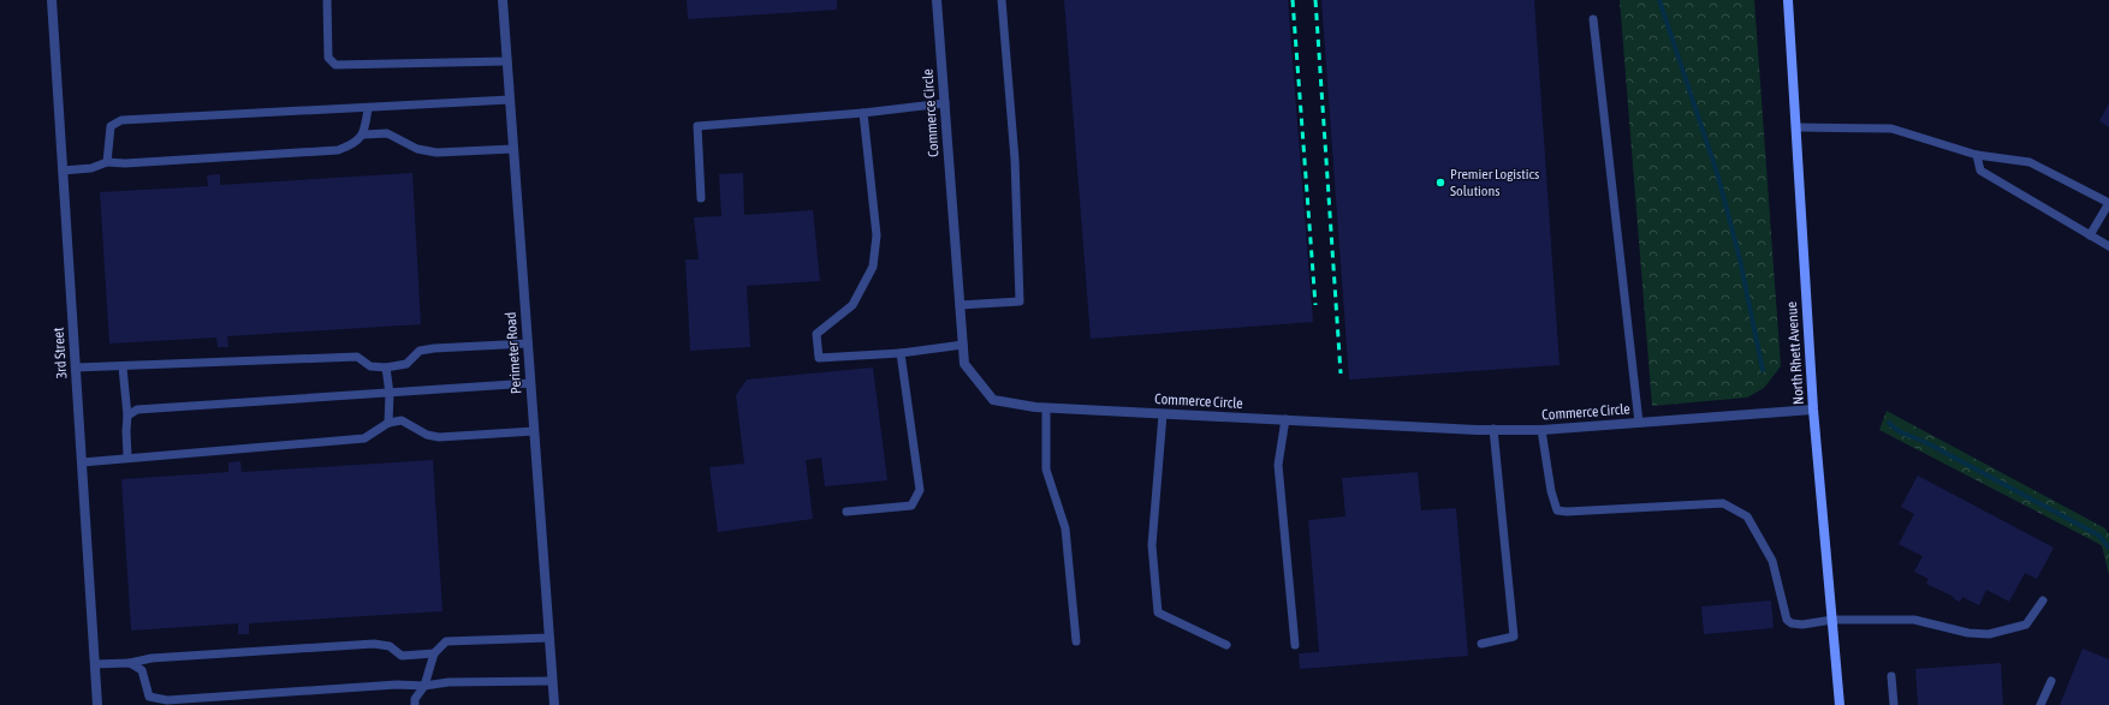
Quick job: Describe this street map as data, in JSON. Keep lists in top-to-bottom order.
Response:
{
  "streets": {
    "main road": ["North Rhett Avenue"],
    "street": ["Commerce Circle", "3rd Street", "Perimeter Road"]
  },
  "crossings": [
    ["Commerce Circle", "North Rhett Avenue"]
  ],
  "places": ["Premier Logistics Solutions"]
}
